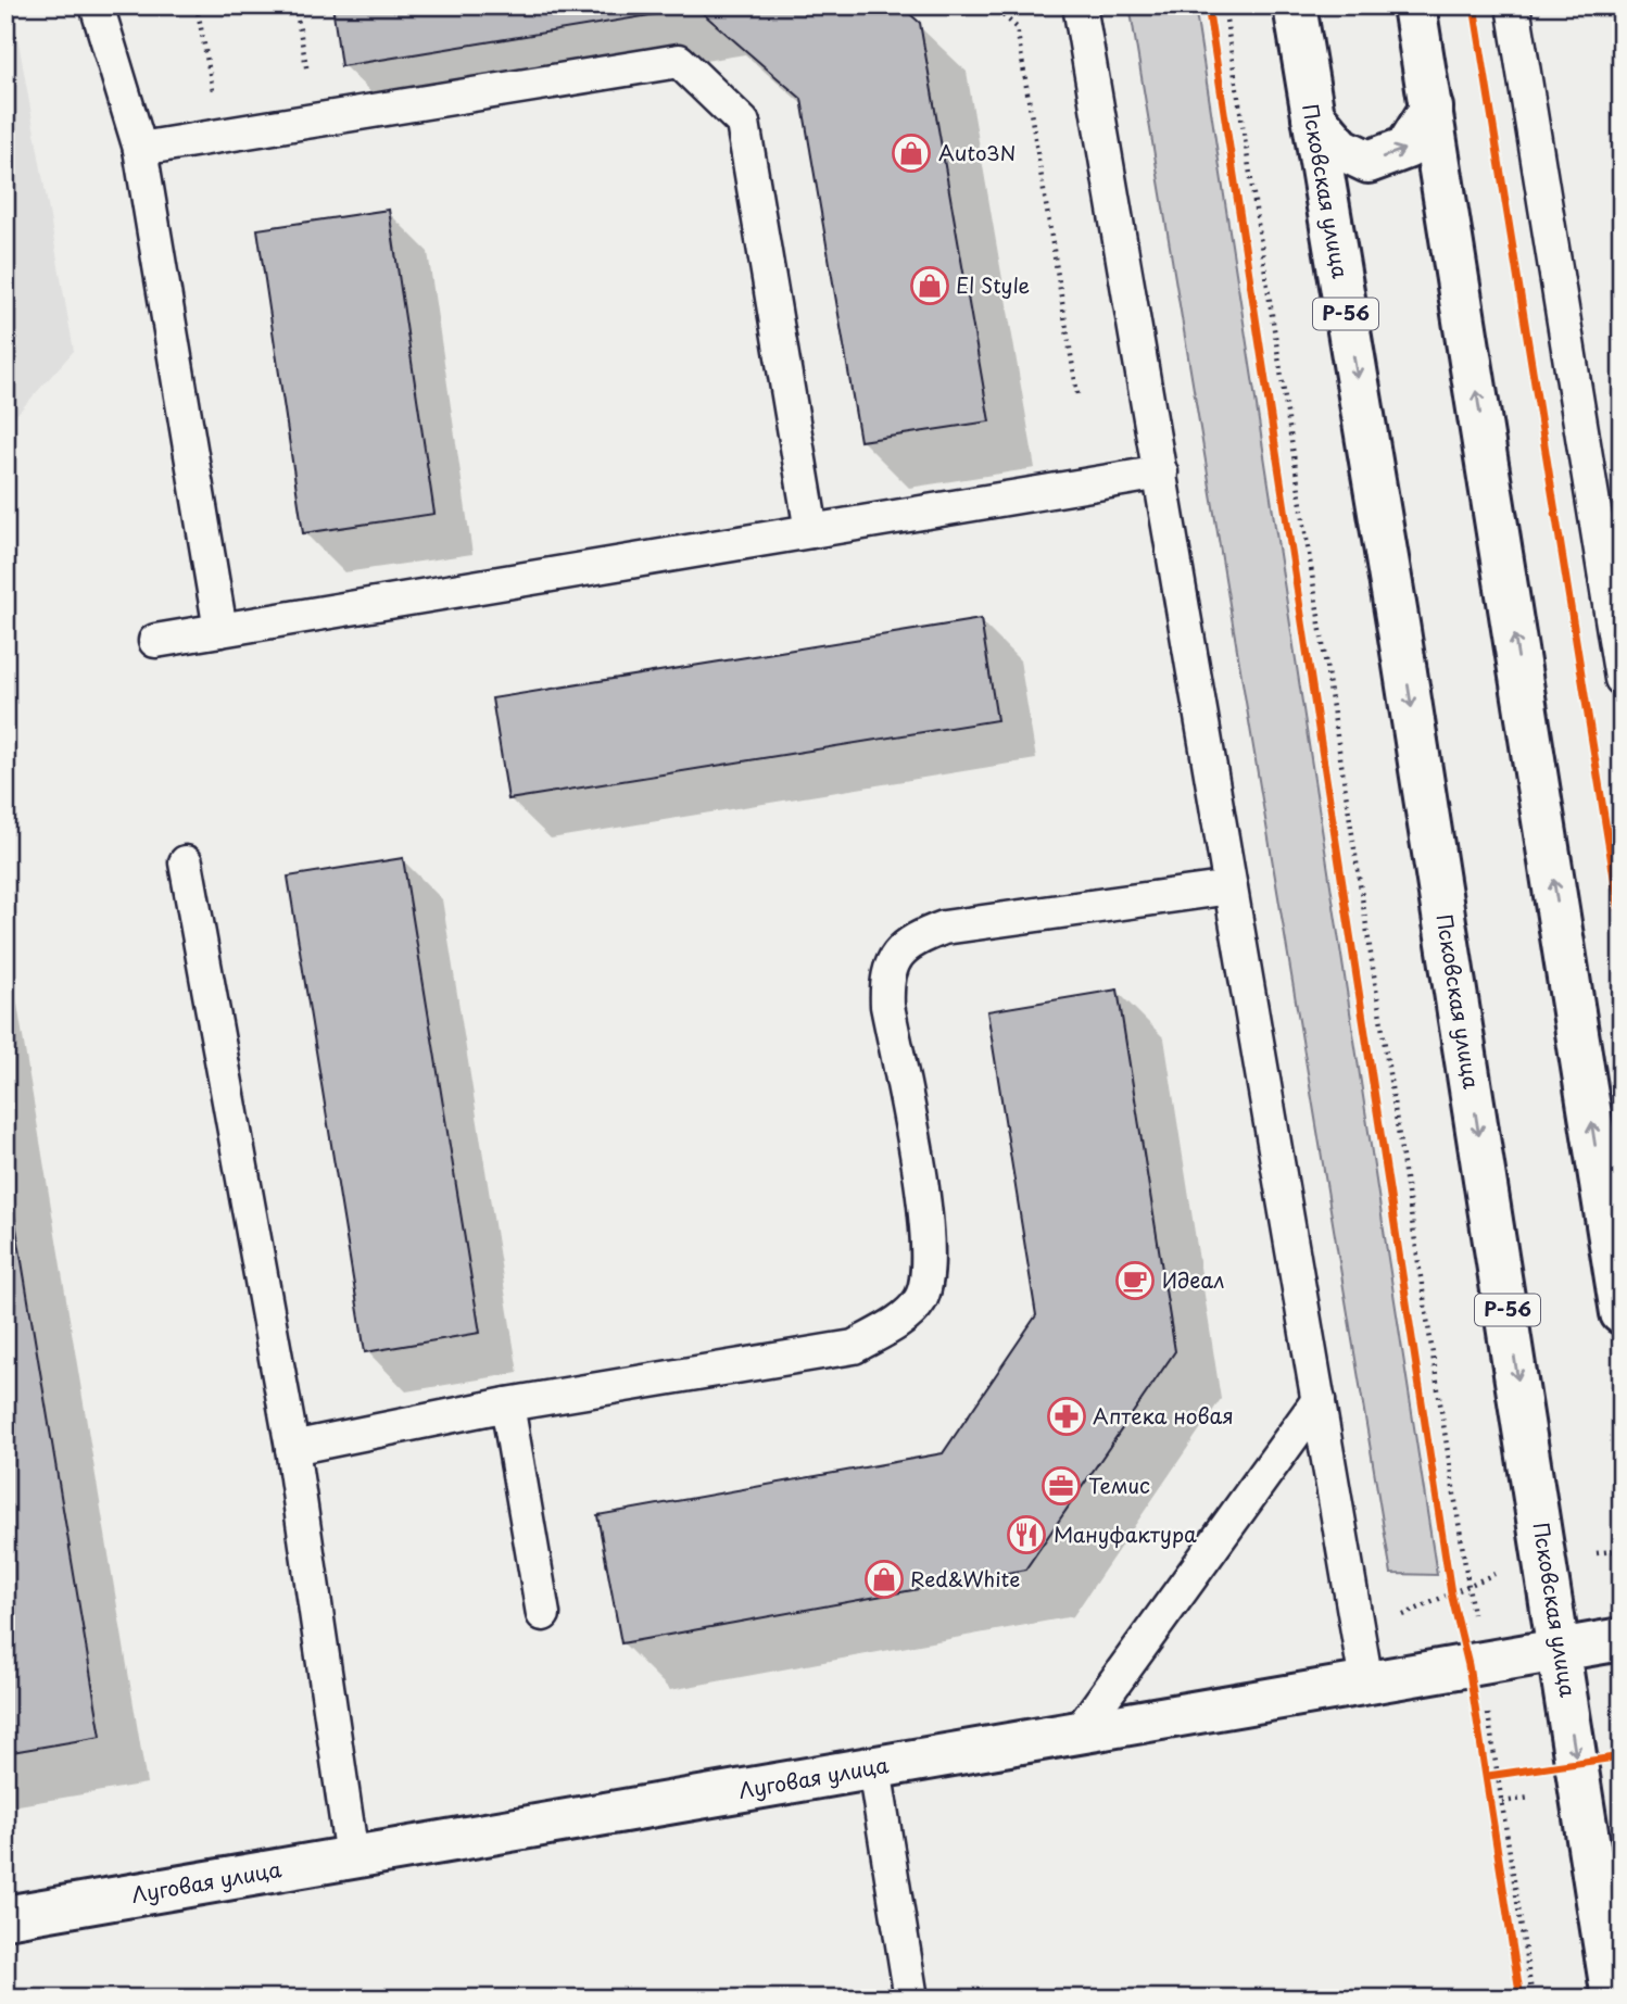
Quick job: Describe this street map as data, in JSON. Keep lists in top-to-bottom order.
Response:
{
  "streets": {
    "main road": ["Псковская улица", "Р-56", "Луговая улица"]
  },
  "crossings": [
    ["Псковская улица", "Луговая улица"]
  ],
  "places": {
    "shop": ["Auto3N", "El Style", "Red&White"],
    "cafe": ["Идеал"],
    "pharmacy": ["Аптека новая"],
    "office": ["Темис"],
    "restaurant": ["Мануфактура"]
  }
}
